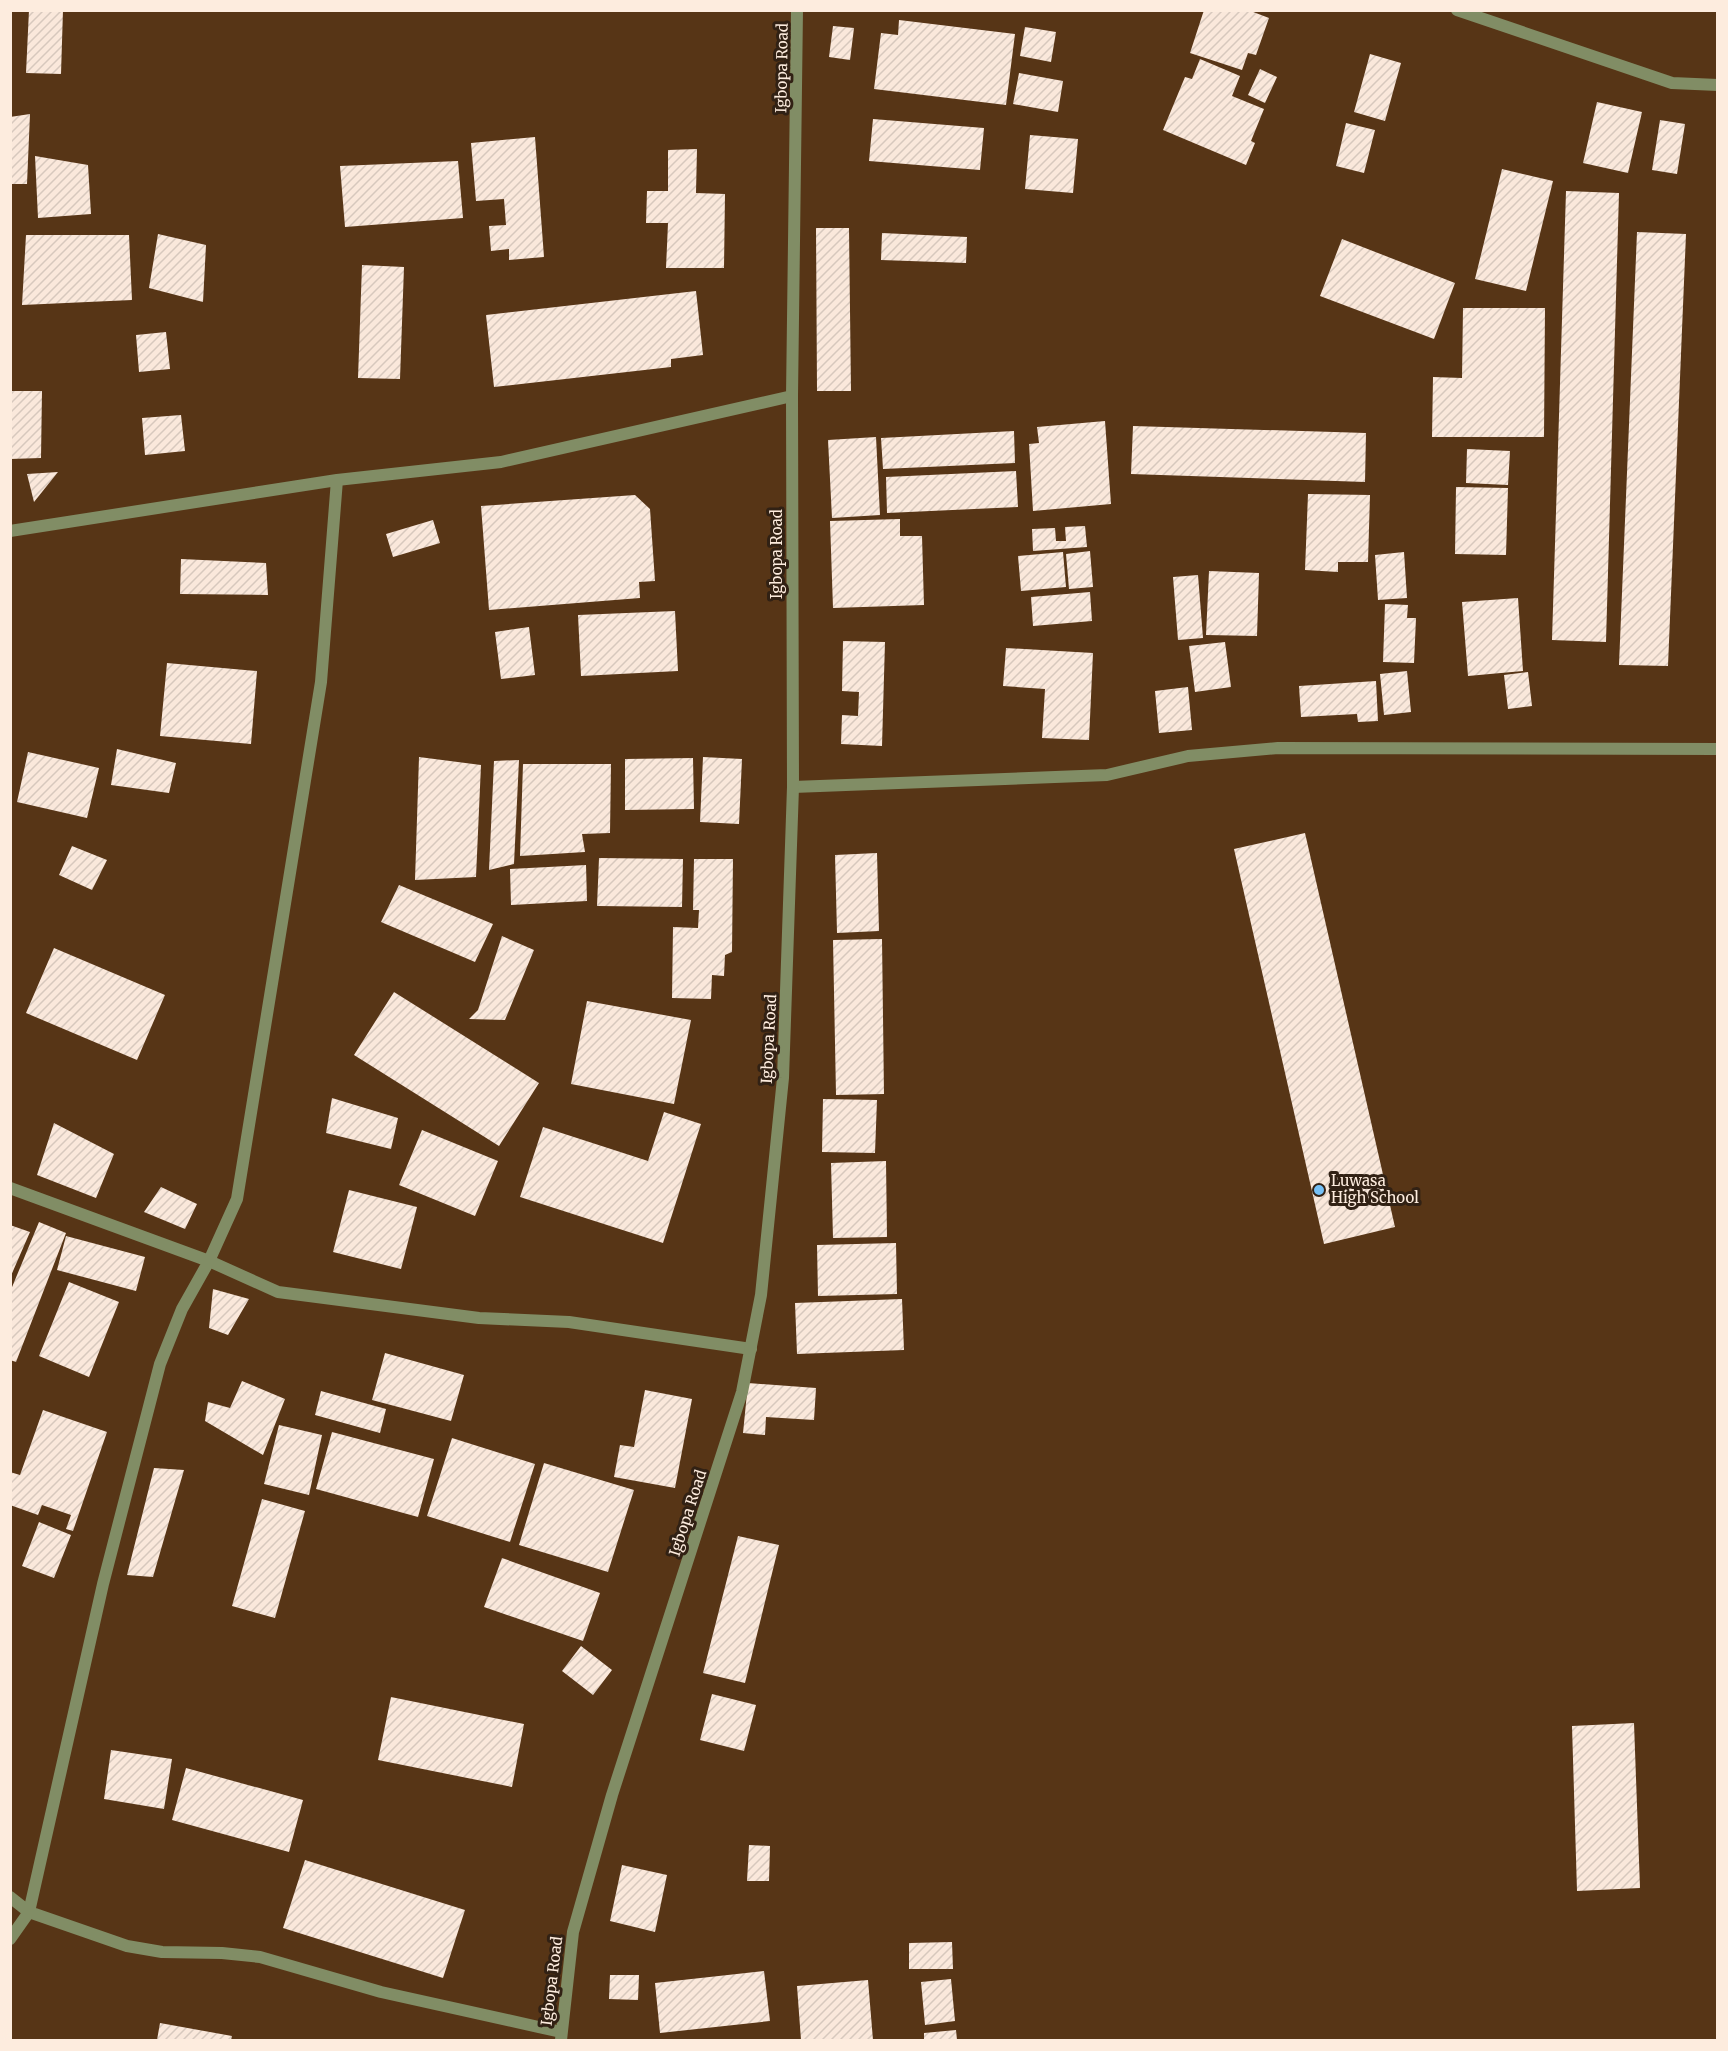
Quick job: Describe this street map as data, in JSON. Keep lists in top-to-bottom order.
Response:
{
  "streets": {
    "street": ["Igbopa Road"]
  },
  "places": ["Luwasa High School"]
}
